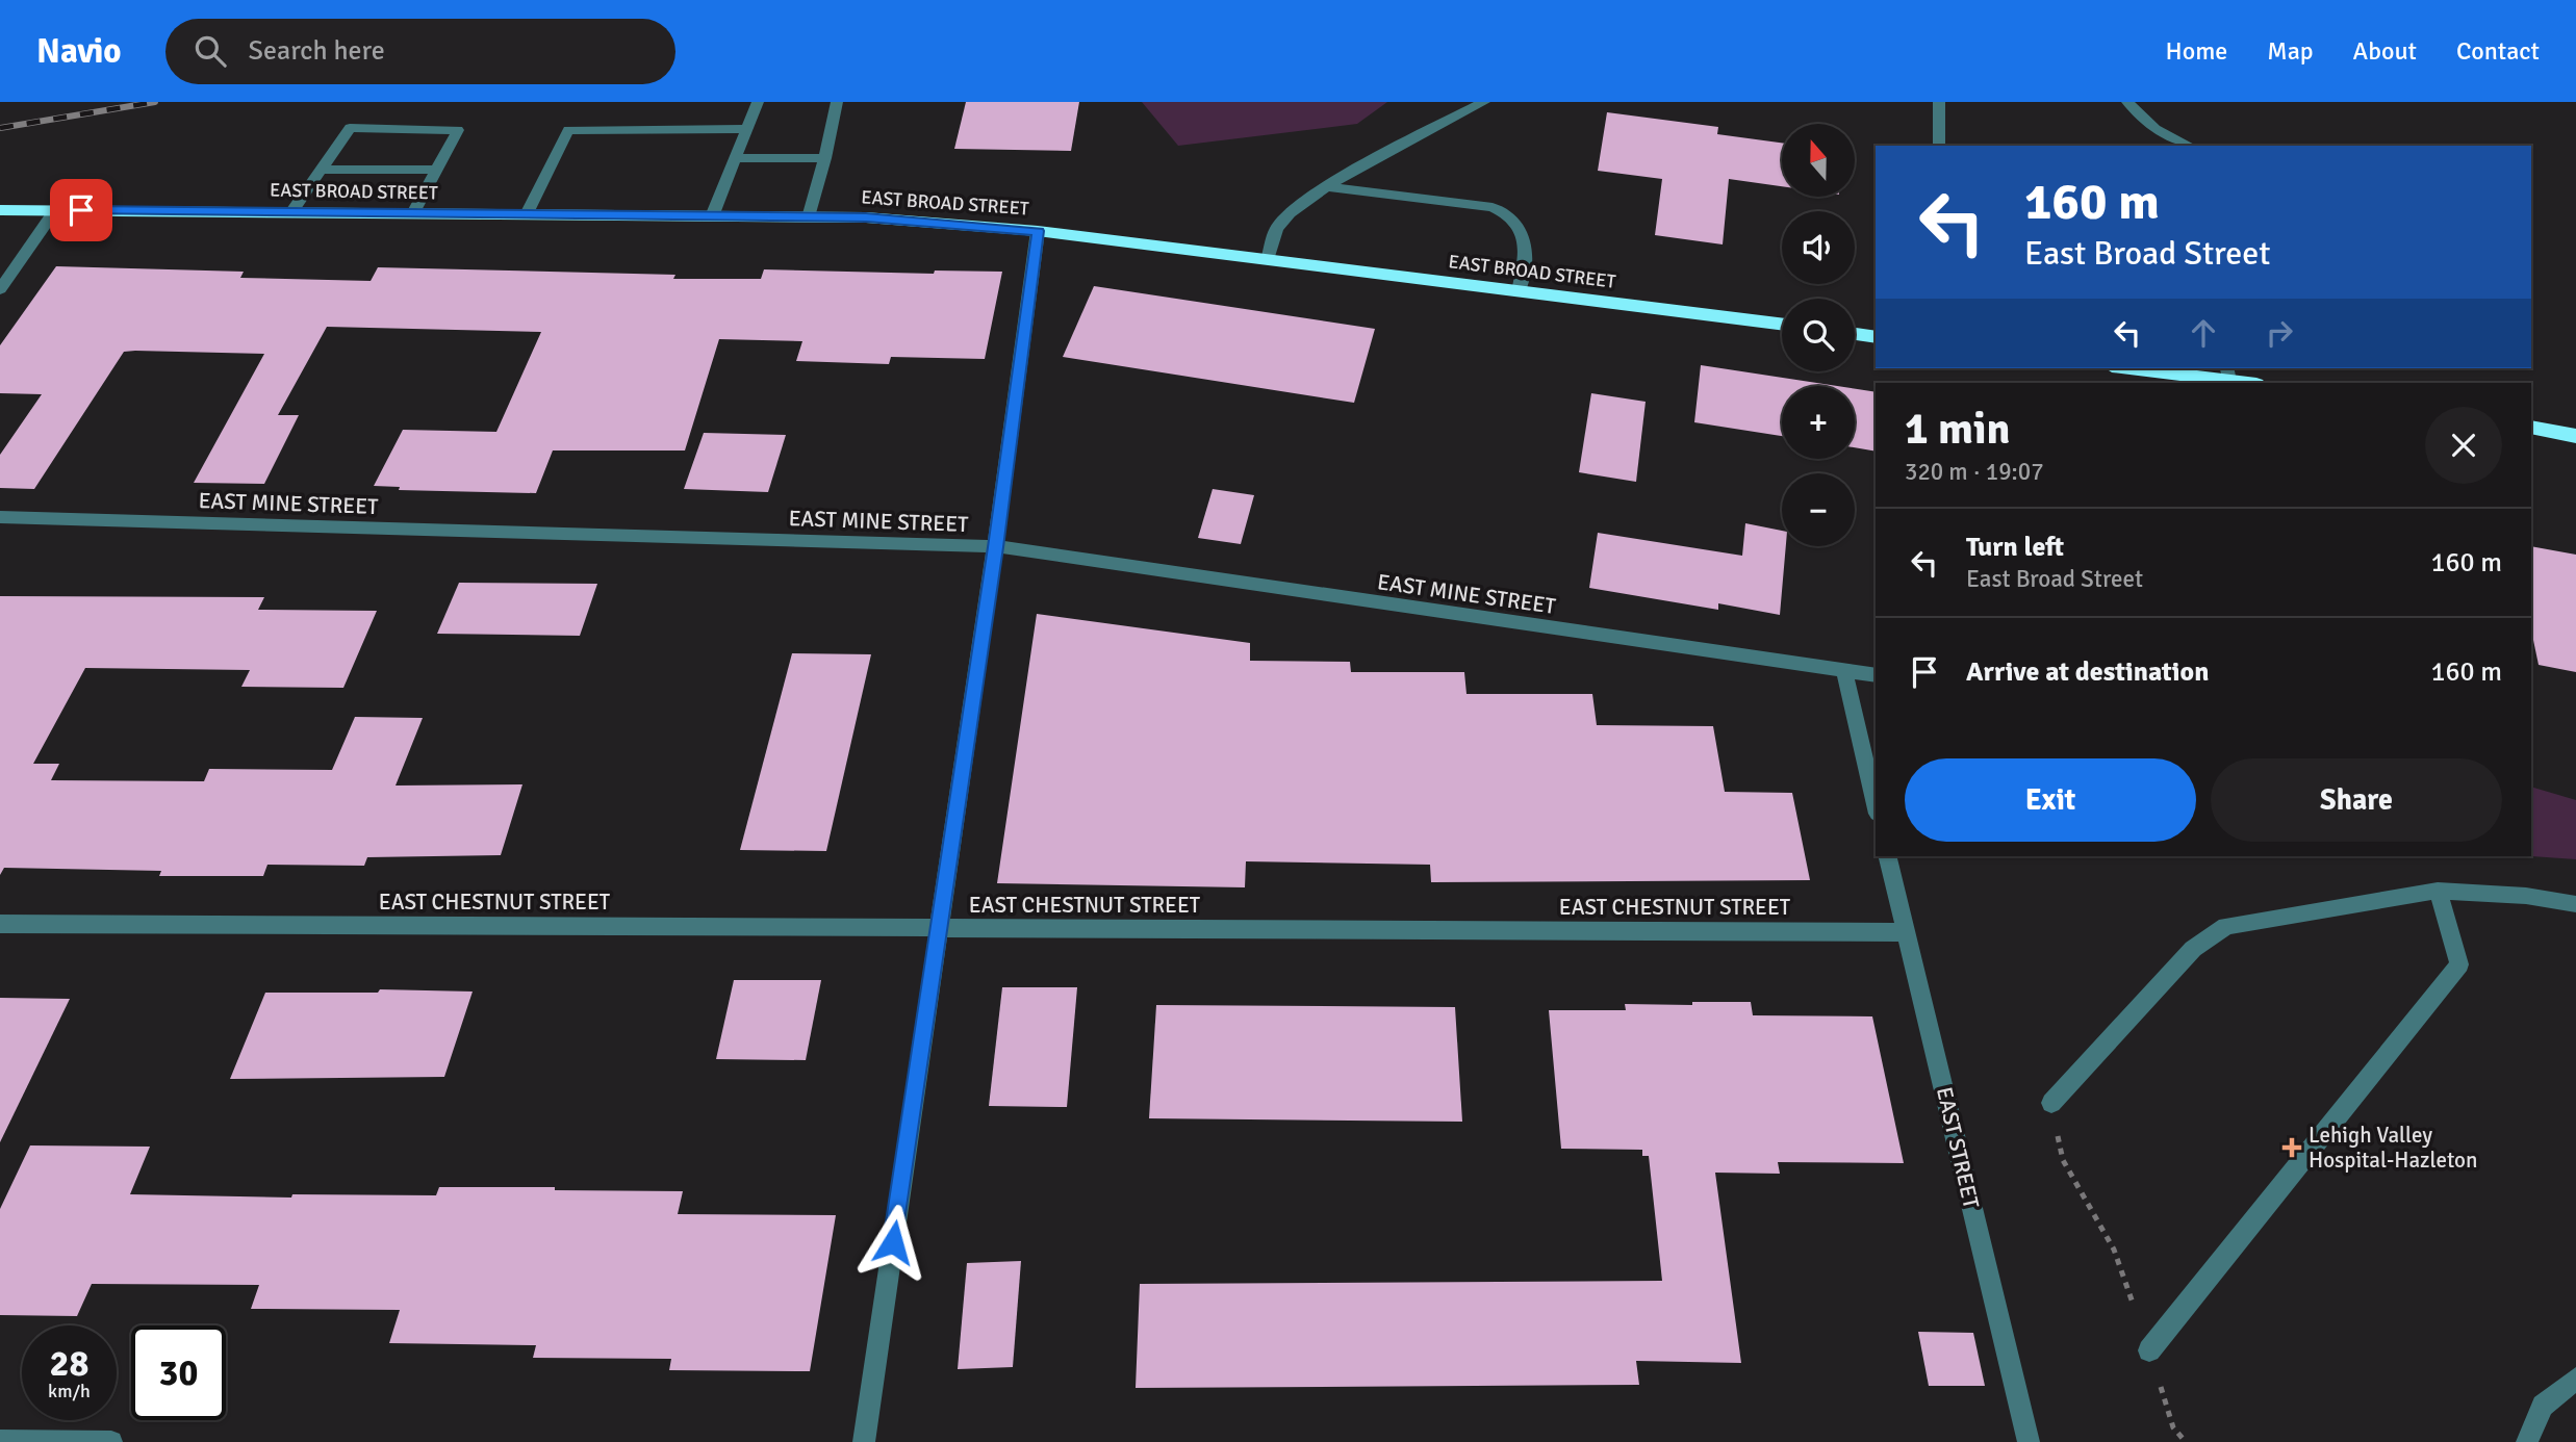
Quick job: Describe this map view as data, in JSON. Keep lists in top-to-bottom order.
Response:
{
  "streets": {
    "highway": ["EAST BROAD STREET"],
    "street": ["EAST MINE STREET", "EAST CHESTNUT STREET", "EAST STREET"]
  },
  "crossings": [
    ["EAST CHESTNUT STREET", "EAST STREET"]
  ],
  "places": {
    "health": ["Lehigh Valley Hospital-Hazleton"]
  },
  "north": "top",
  "page": {
    "header": "Navio",
    "search": "Search here",
    "nav": [
      "Home",
      "Map",
      "About",
      "Contact"
    ],
    "map_buttons": ["+", "−"],
    "turn": ["160 m", "East Broad Street"],
    "heading": ["1 min", "320 m · 19:07"],
    "list": [
      {
        "name": "Turn left",
        "note": "East Broad Street",
        "value": "160 m"
      },
      {
        "name": "Arrive at destination",
        "value": "160 m"
      }
    ],
    "buttons": ["Exit", "Share"],
    "speed": "28 km/h",
    "limit": "30"
  }
}
